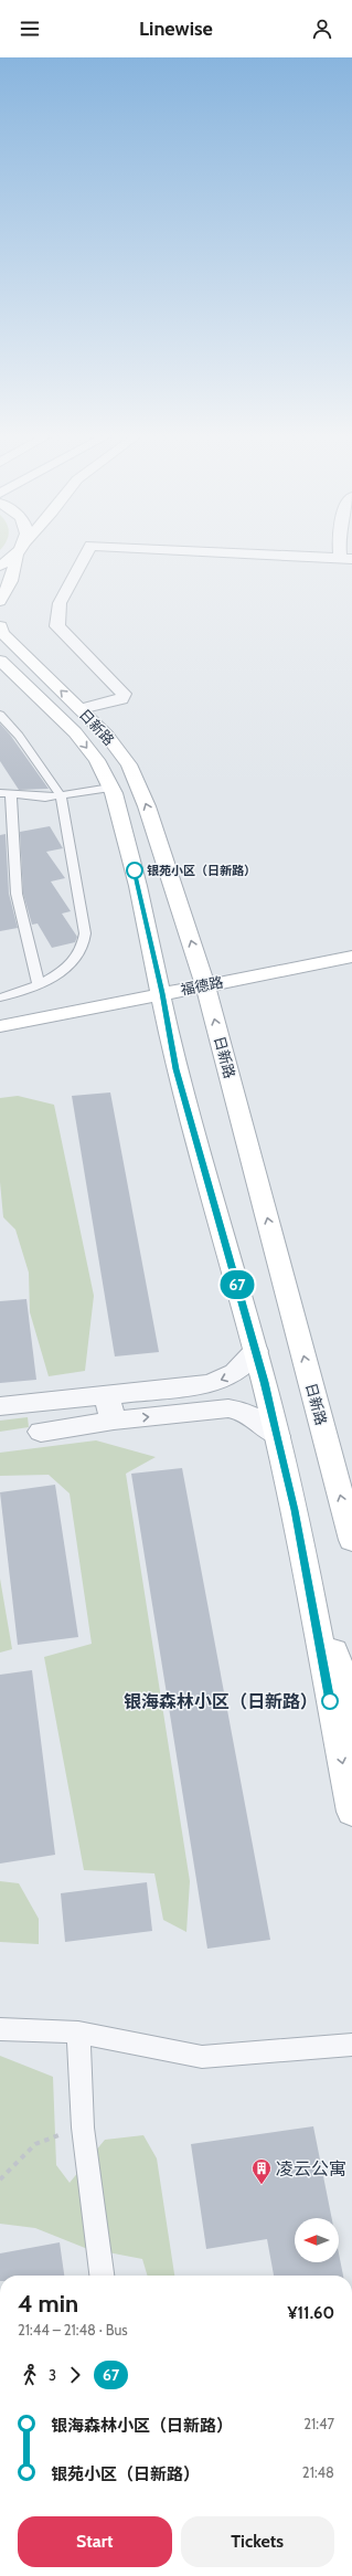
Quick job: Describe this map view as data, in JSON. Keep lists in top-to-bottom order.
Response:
{
  "streets": {
    "main road": ["日新路", "福德路"]
  },
  "crossings": [
    ["日新路", "福德路"]
  ],
  "places": {
    "other": ["银苑小区（日新路）", "银海森林小区（日新路）"],
    "building": ["凌云公寓"]
  },
  "lines": ["bus line 67"],
  "north": "left",
  "page": {
    "header": "Linewise",
    "on_map": "67",
    "heading": ["4 min", "21:44 – 21:48 · Bus", "¥11.60"],
    "legs": ["3", "67"],
    "list": [
      {
        "name": "银海森林小区（日新路）",
        "value": "21:47"
      },
      {
        "name": "银苑小区（日新路）",
        "value": "21:48"
      }
    ],
    "buttons": ["Start", "Tickets"]
  }
}
